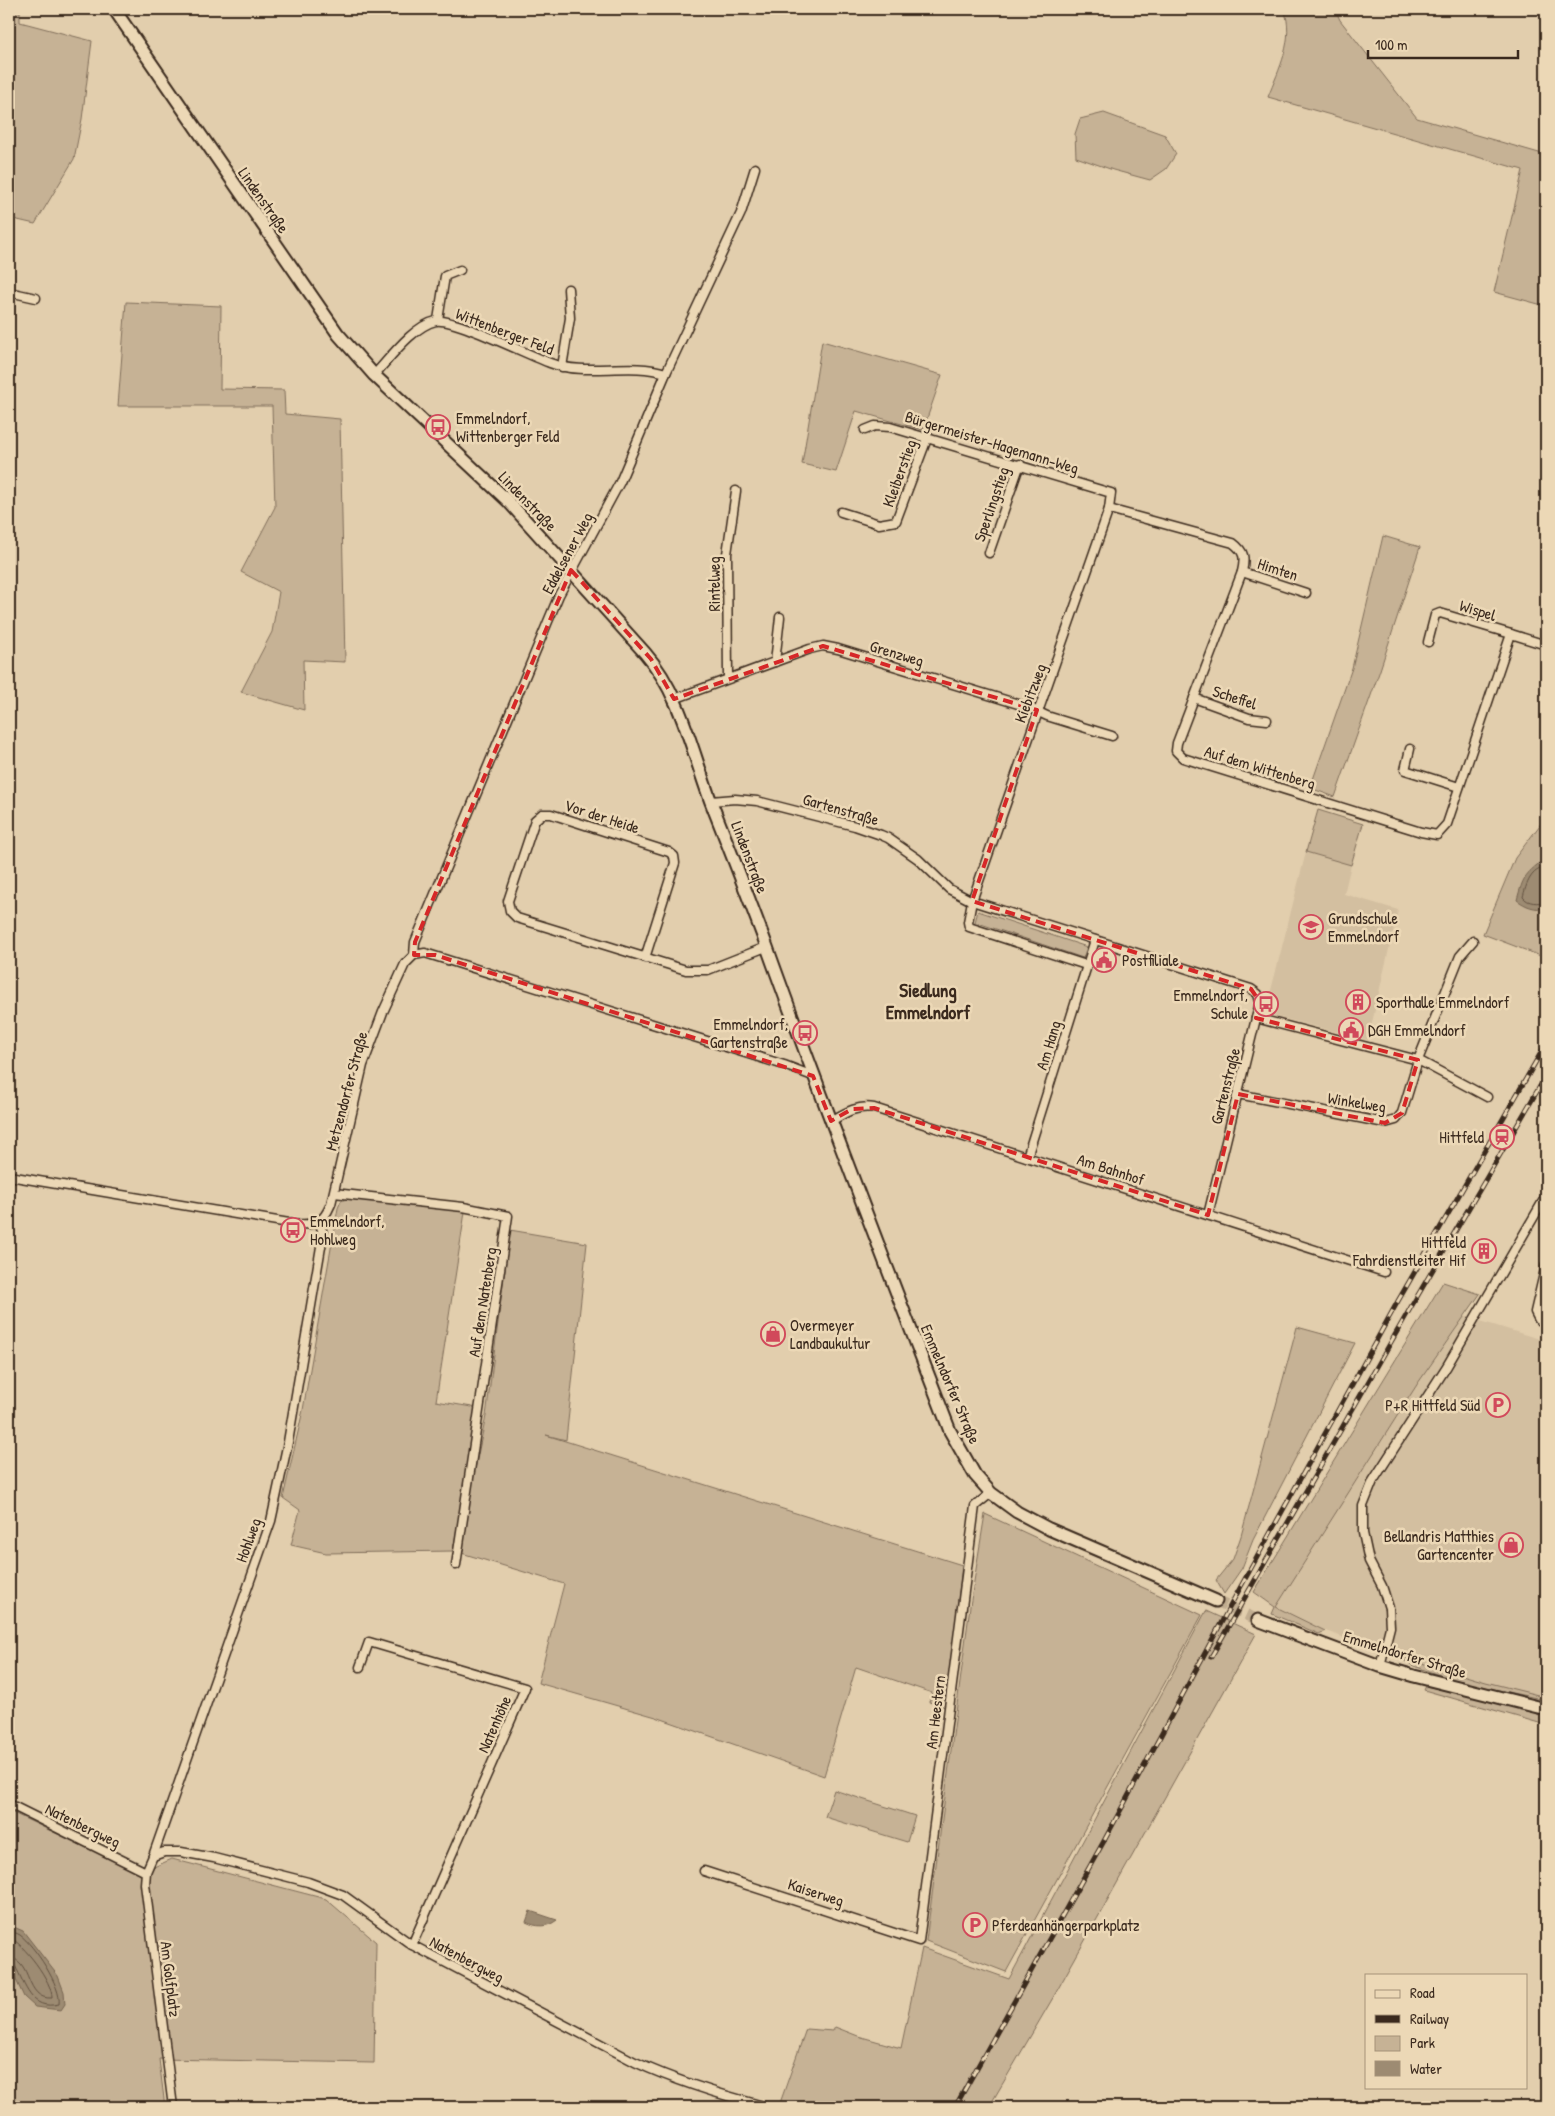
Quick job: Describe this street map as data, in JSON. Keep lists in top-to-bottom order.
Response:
{
  "streets": {
    "street": [
      "Lindenstraße",
      "Wittenberger Feld",
      "Bürgermeister-Hagemann-Weg",
      "Kleiberstieg",
      "Sperlingstieg",
      "Eddelsener Weg",
      "Himten",
      "Rintelweg",
      "Wispel",
      "Grenzweg",
      "Kiebitzweg",
      "Scheffel",
      "Auf dem Wittenberg",
      "Gartenstraße",
      "Vor der Heide",
      "Am Hang",
      "Metzendorfer Straße",
      "Winkelweg",
      "Am Bahnhof",
      "Auf dem Natenberg",
      "Emmelndorfer Straße",
      "Hohlweg",
      "Am Heestern",
      "Natenhöhe",
      "Natenbergweg",
      "Kaiserweg",
      "Am Golfplatz"
    ]
  },
  "crossings": [
    ["Lindenstraße", "Wittenberger Feld"],
    ["Lindenstraße", "Eddelsener Weg"],
    ["Lindenstraße", "Grenzweg"],
    ["Lindenstraße", "Gartenstraße"],
    ["Lindenstraße", "Vor der Heide"],
    ["Lindenstraße", "Emmelndorfer Straße"],
    ["Wittenberger Feld", "Eddelsener Weg"],
    ["Bürgermeister-Hagemann-Weg", "Kleiberstieg"],
    ["Bürgermeister-Hagemann-Weg", "Sperlingstieg"],
    ["Bürgermeister-Hagemann-Weg", "Kiebitzweg"],
    ["Eddelsener Weg", "Metzendorfer Straße"],
    ["Himten", "Auf dem Wittenberg"],
    ["Rintelweg", "Grenzweg"],
    ["Wispel", "Auf dem Wittenberg"],
    ["Grenzweg", "Kiebitzweg"],
    ["Kiebitzweg", "Auf dem Wittenberg"],
    ["Kiebitzweg", "Gartenstraße"],
    ["Scheffel", "Auf dem Wittenberg"],
    ["Gartenstraße", "Am Hang"],
    ["Gartenstraße", "Winkelweg"],
    ["Gartenstraße", "Am Bahnhof"],
    ["Am Hang", "Am Bahnhof"],
    ["Metzendorfer Straße", "Auf dem Natenberg"],
    ["Metzendorfer Straße", "Hohlweg"],
    ["Am Bahnhof", "Emmelndorfer Straße"],
    ["Emmelndorfer Straße", "Am Heestern"],
    ["Hohlweg", "Natenbergweg"],
    ["Hohlweg", "Am Golfplatz"],
    ["Am Heestern", "Kaiserweg"],
    ["Natenhöhe", "Natenbergweg"],
    ["Natenbergweg", "Am Golfplatz"]
  ],
  "districts": ["Siedlung Emmelndorf"],
  "places": {
    "bus stop": [
      "Emmelndorf, Wittenberger Feld",
      "Emmelndorf, Schule",
      "Emmelndorf, Gartenstraße",
      "Emmelndorf, Hohlweg"
    ],
    "school or university": ["Grundschule Emmelndorf"],
    "public building": ["Postfiliale", "DGH Emmelndorf"],
    "building": ["Sporthalle Emmelndorf", "Hittfeld Fahrdienstleiter Hif"],
    "station": ["Hittfeld"],
    "shop": ["Overmeyer Landbaukultur", "Bellandris Matthies Gartencenter"],
    "parking": ["P+R Hittfeld Süd", "Pferdeanhängerparkplatz"]
  },
  "legend": [
    "Road",
    "Railway",
    "Park",
    "Water"
  ],
  "scale_bar": "100 m"
}
